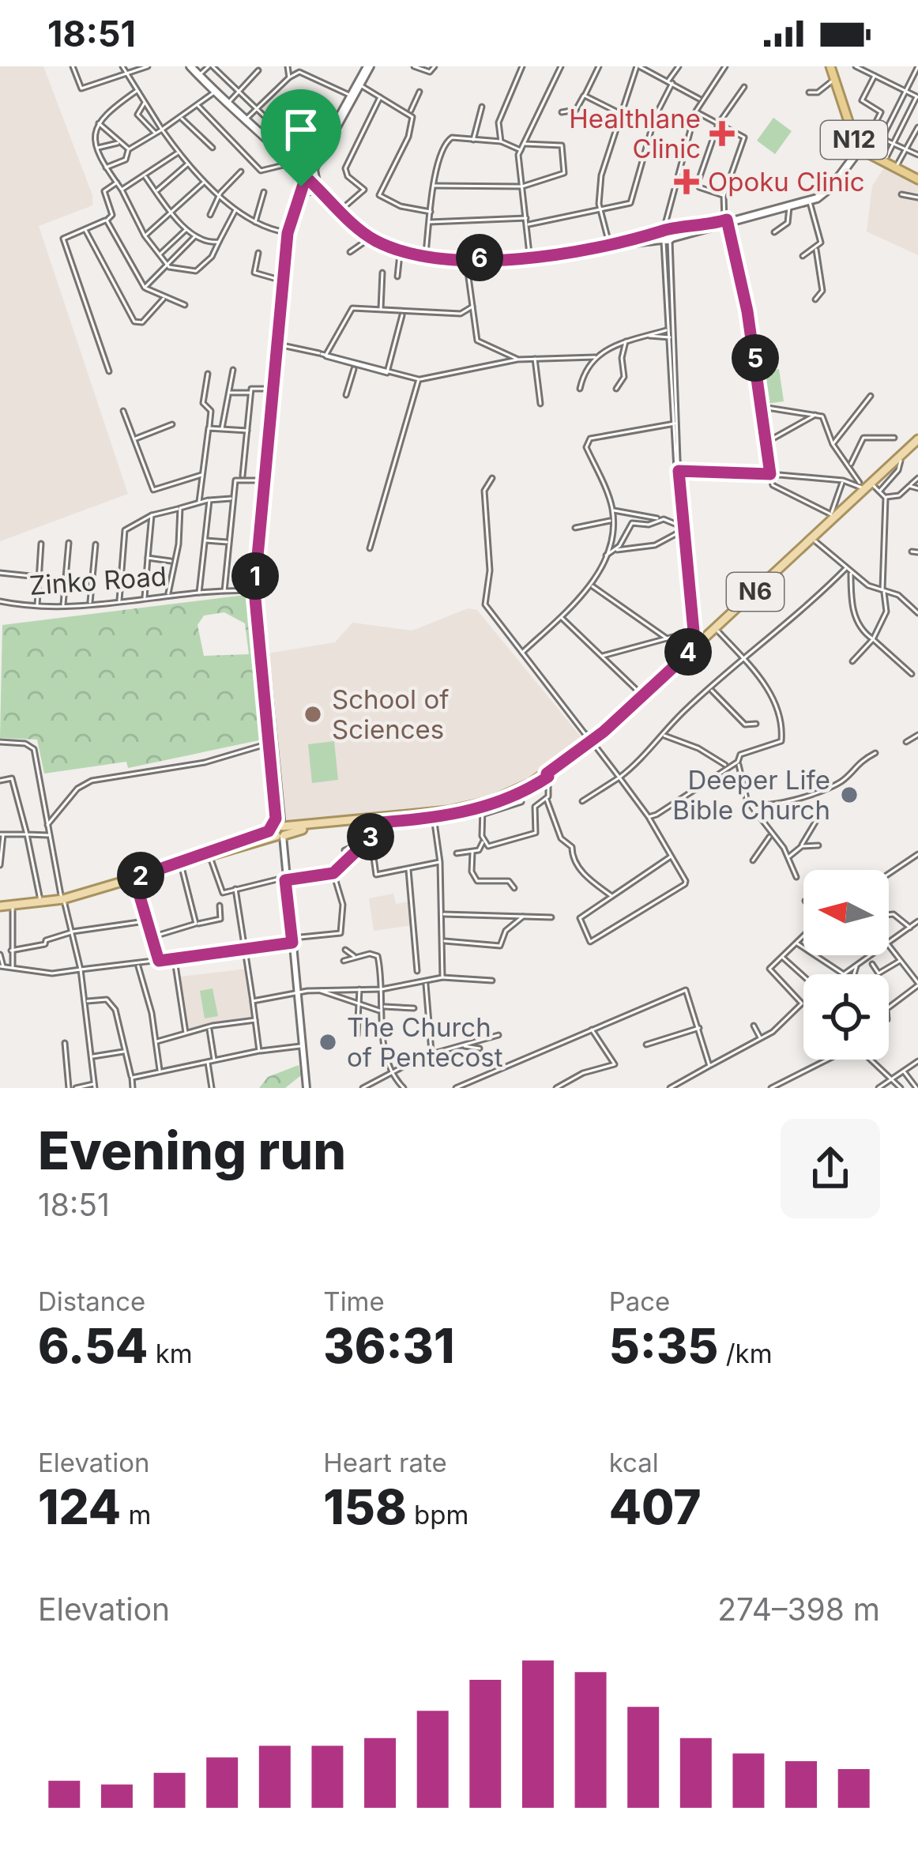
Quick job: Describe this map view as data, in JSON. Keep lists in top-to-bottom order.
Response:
{
  "streets": {
    "highway": ["N12"],
    "main road": ["N6"],
    "street": ["Zinko Road"]
  },
  "places": {
    "health": ["Healthlane Clinic", "Opoku Clinic"],
    "other": ["School of Sciences", "Deeper Life Bible Church", "The Church of Pentecost"]
  },
  "north": "left",
  "page": {
    "status": "18:51",
    "pins": [
      "6",
      "5",
      "1",
      "4",
      "3",
      "2"
    ],
    "heading": ["Evening run", "18:51"],
    "stats": [
      ["Distance", "6.54 km"],
      ["Time", "36:31"],
      ["Pace", "5:35 /km"],
      ["Elevation", "124 m"],
      ["Heart rate", "158 bpm"],
      ["kcal", "407"]
    ],
    "chart": ["Elevation", "274–398 m"]
  }
}
